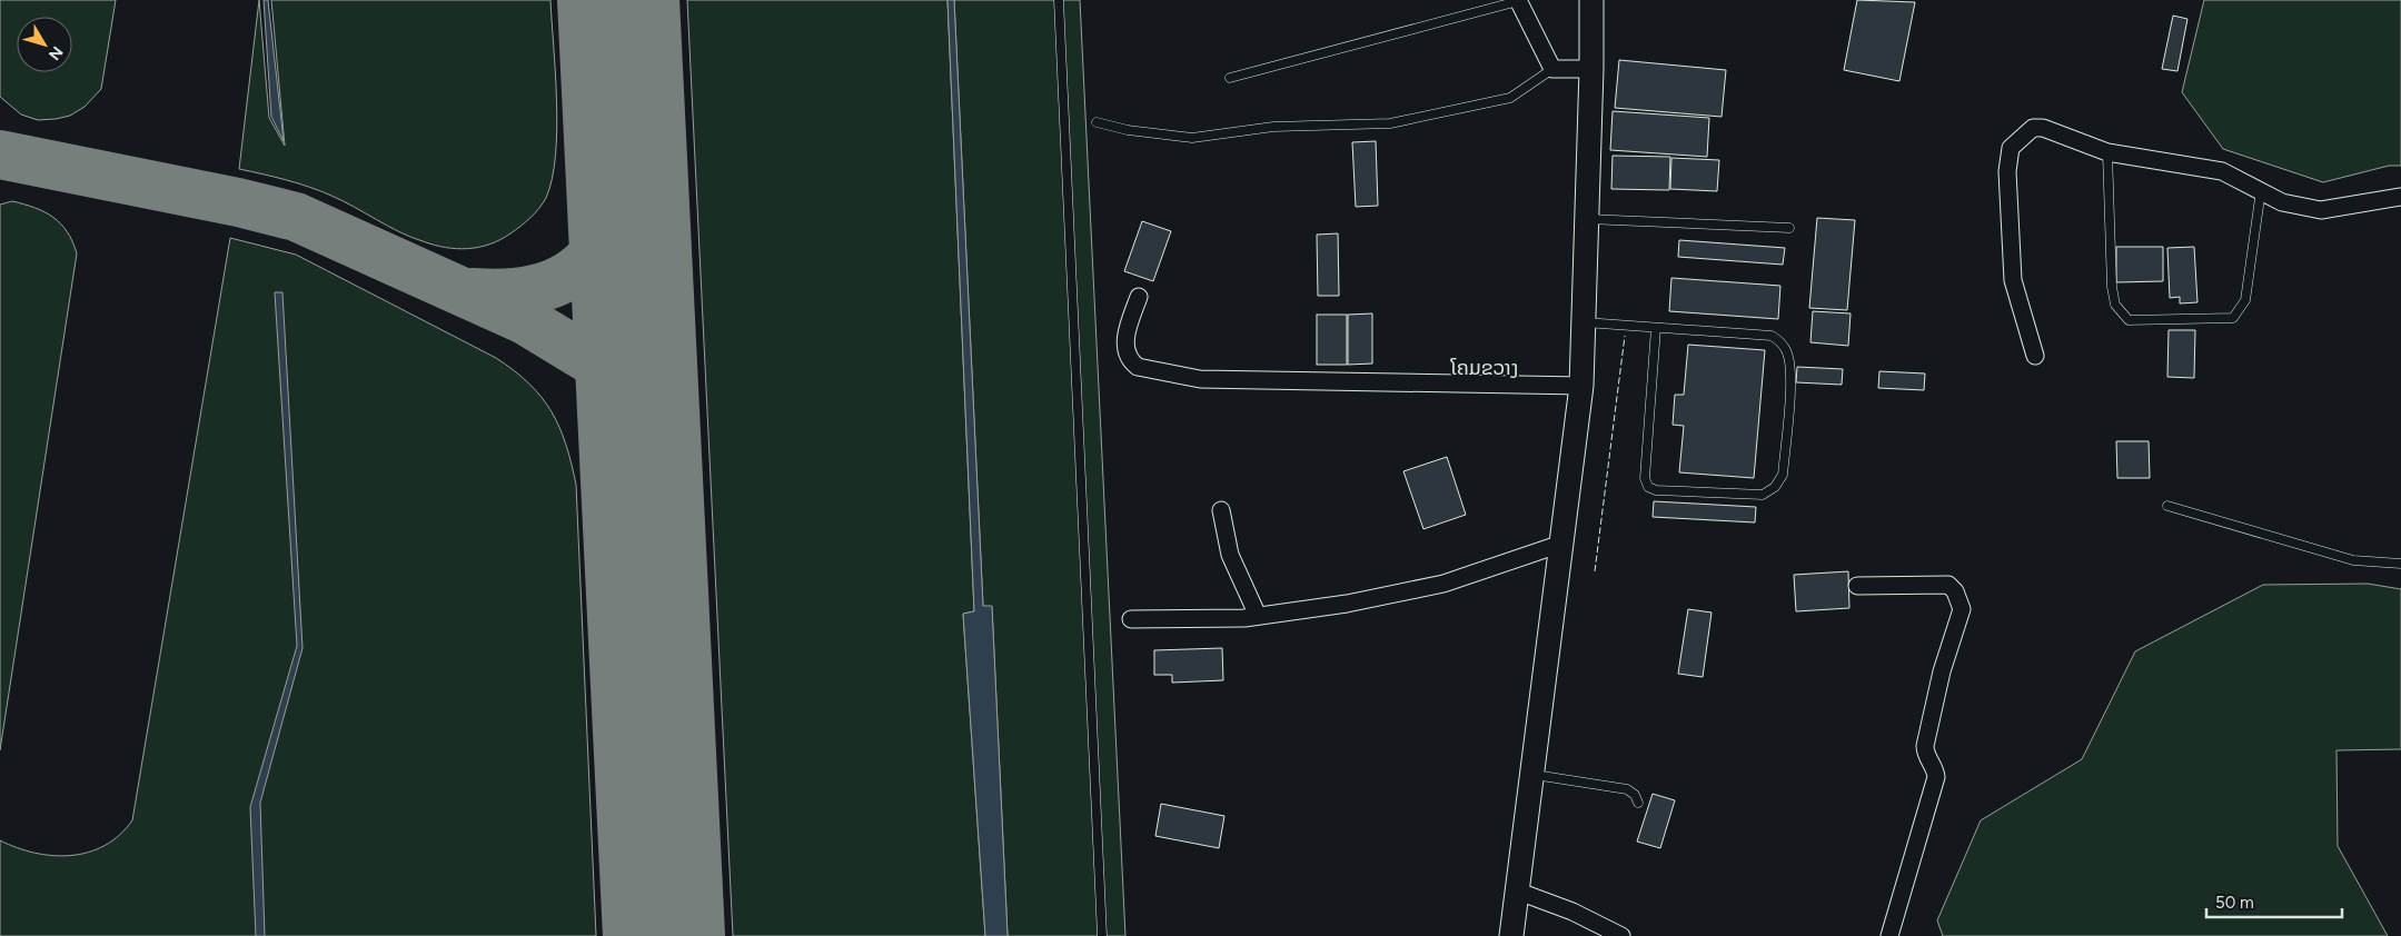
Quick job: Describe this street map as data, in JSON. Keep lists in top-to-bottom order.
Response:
{
  "districts": ["ໂຄມຂວາງ"],
  "scale_bar": "50 m",
  "north": "bottom right"
}
